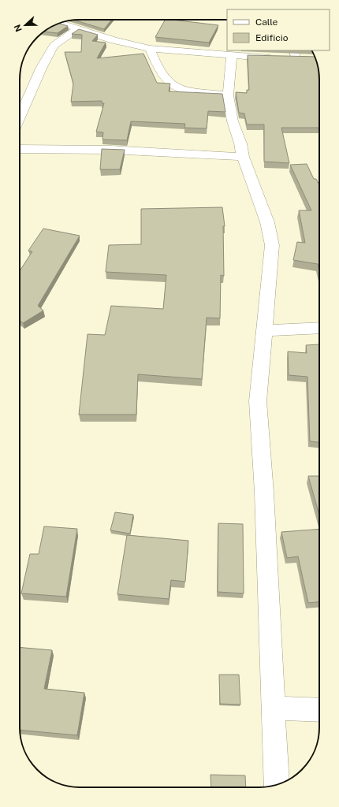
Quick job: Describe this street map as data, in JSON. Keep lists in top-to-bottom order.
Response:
{
  "legend": ["Calle", "Edificio"],
  "north": "left"
}
